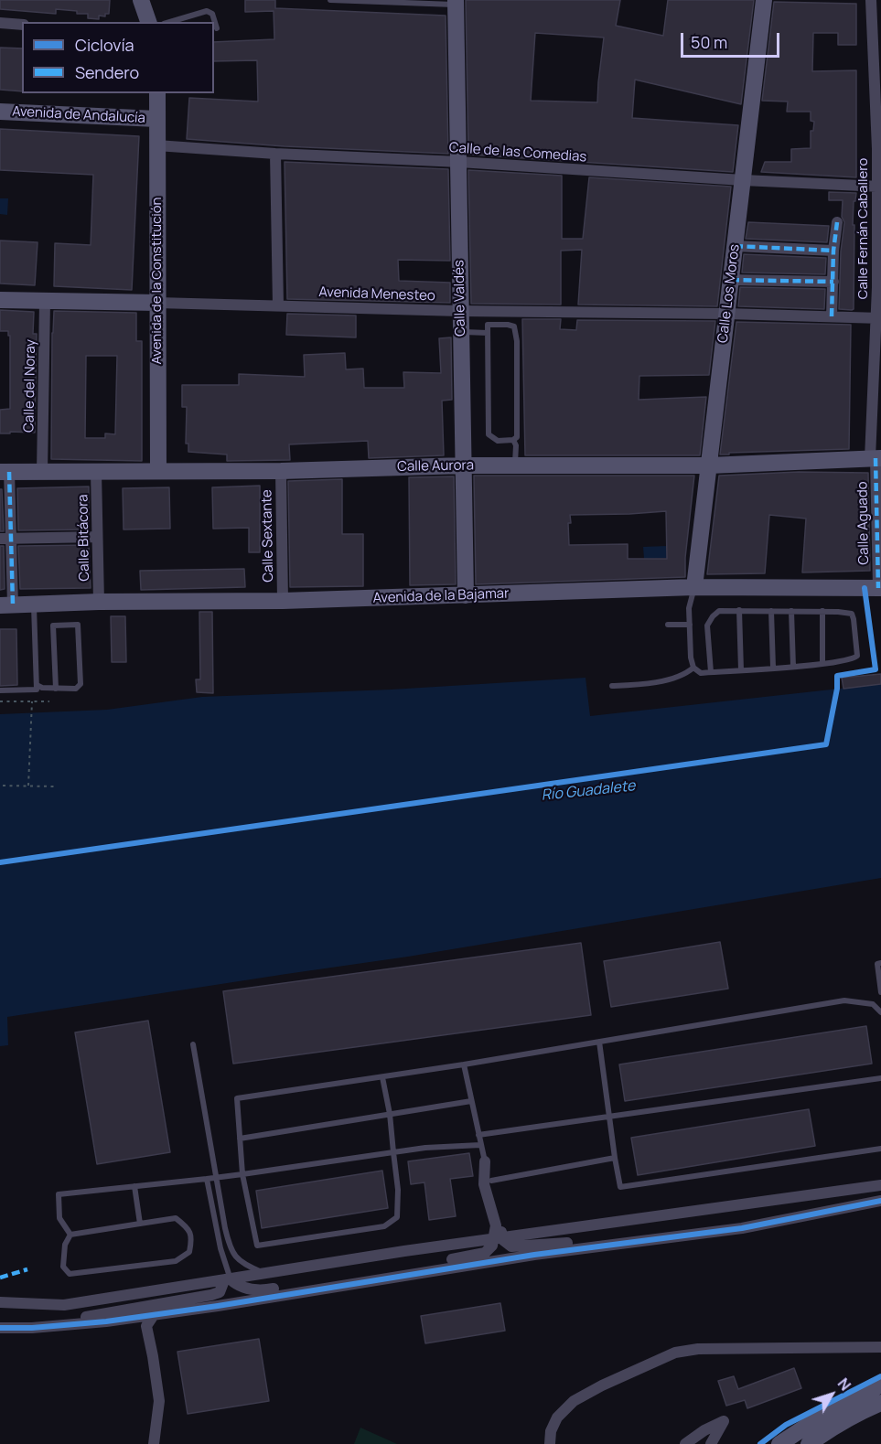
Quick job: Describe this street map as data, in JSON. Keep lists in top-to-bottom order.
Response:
{
  "streets": {
    "street": [
      "Avenida de Andalucía",
      "Calle de las Comedias",
      "Calle Fernán Caballero",
      "Avenida de la Constitución",
      "Calle Los Moros",
      "Avenida Menesteo",
      "Calle Valdés",
      "Calle del Noray",
      "Calle Aurora",
      "Calle Aguado",
      "Calle Sextante",
      "Calle Bitácora",
      "Avenida de la Bajamar"
    ]
  },
  "crossings": [
    ["Avenida de Andalucía", "Avenida de la Constitución"],
    ["Calle de las Comedias", "Calle Fernán Caballero"],
    ["Calle de las Comedias", "Avenida de la Constitución"],
    ["Calle de las Comedias", "Calle Los Moros"],
    ["Calle de las Comedias", "Calle Valdés"],
    ["Calle Fernán Caballero", "Avenida Menesteo"],
    ["Calle Fernán Caballero", "Calle Aurora"],
    ["Calle Fernán Caballero", "Calle Aguado"],
    ["Avenida de la Constitución", "Avenida Menesteo"],
    ["Avenida de la Constitución", "Calle Aurora"],
    ["Calle Los Moros", "Avenida Menesteo"],
    ["Calle Los Moros", "Calle Aurora"],
    ["Calle Los Moros", "Avenida de la Bajamar"],
    ["Avenida Menesteo", "Calle Valdés"],
    ["Calle Valdés", "Calle Aurora"],
    ["Calle Valdés", "Avenida de la Bajamar"],
    ["Calle del Noray", "Calle Aurora"],
    ["Calle Aurora", "Calle Aguado"],
    ["Calle Aurora", "Calle Sextante"],
    ["Calle Aurora", "Calle Bitácora"],
    ["Calle Aguado", "Avenida de la Bajamar"],
    ["Calle Sextante", "Avenida de la Bajamar"],
    ["Calle Bitácora", "Avenida de la Bajamar"]
  ],
  "water": ["Río Guadalete"],
  "legend": ["Ciclovía", "Sendero"],
  "scale_bar": "50 m",
  "north": "top right"
}
